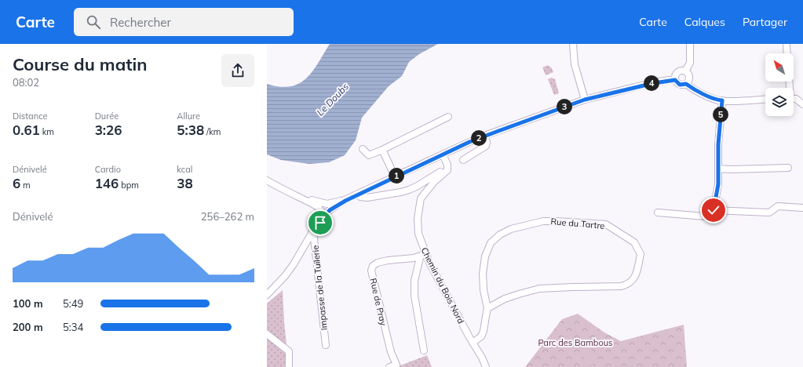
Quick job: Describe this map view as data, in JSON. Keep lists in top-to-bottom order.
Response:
{
  "streets": {
    "street": [
      "Rue du Tartre",
      "Chemin du Bois Nord",
      "Impasse de la Tuilerie",
      "Rue de Pray"
    ]
  },
  "crossings": [
    ["Rue du Tartre", "Chemin du Bois Nord"],
    ["Chemin du Bois Nord", "Rue de Pray"]
  ],
  "water": ["Le Doubs"],
  "parks": ["Parc des Bambous"],
  "north": "top left",
  "page": {
    "header": "Carte",
    "search": "Rechercher",
    "nav": ["Carte", "Calques", "Partager"],
    "heading": ["Course du matin", "08:02"],
    "pins": [
      "4",
      "3",
      "5",
      "2",
      "1"
    ],
    "stats": [
      ["Distance", "0.61 km"],
      ["Durée", "3:26"],
      ["Allure", "5:38 /km"],
      ["Dénivelé", "6 m"],
      ["Cardio", "146 bpm"],
      ["kcal", "38"]
    ],
    "chart": ["Dénivelé", "256–262 m"],
    "list": [
      {
        "name": "100 m",
        "note": "5:49"
      },
      {
        "name": "200 m",
        "note": "5:34"
      }
    ]
  }
}
